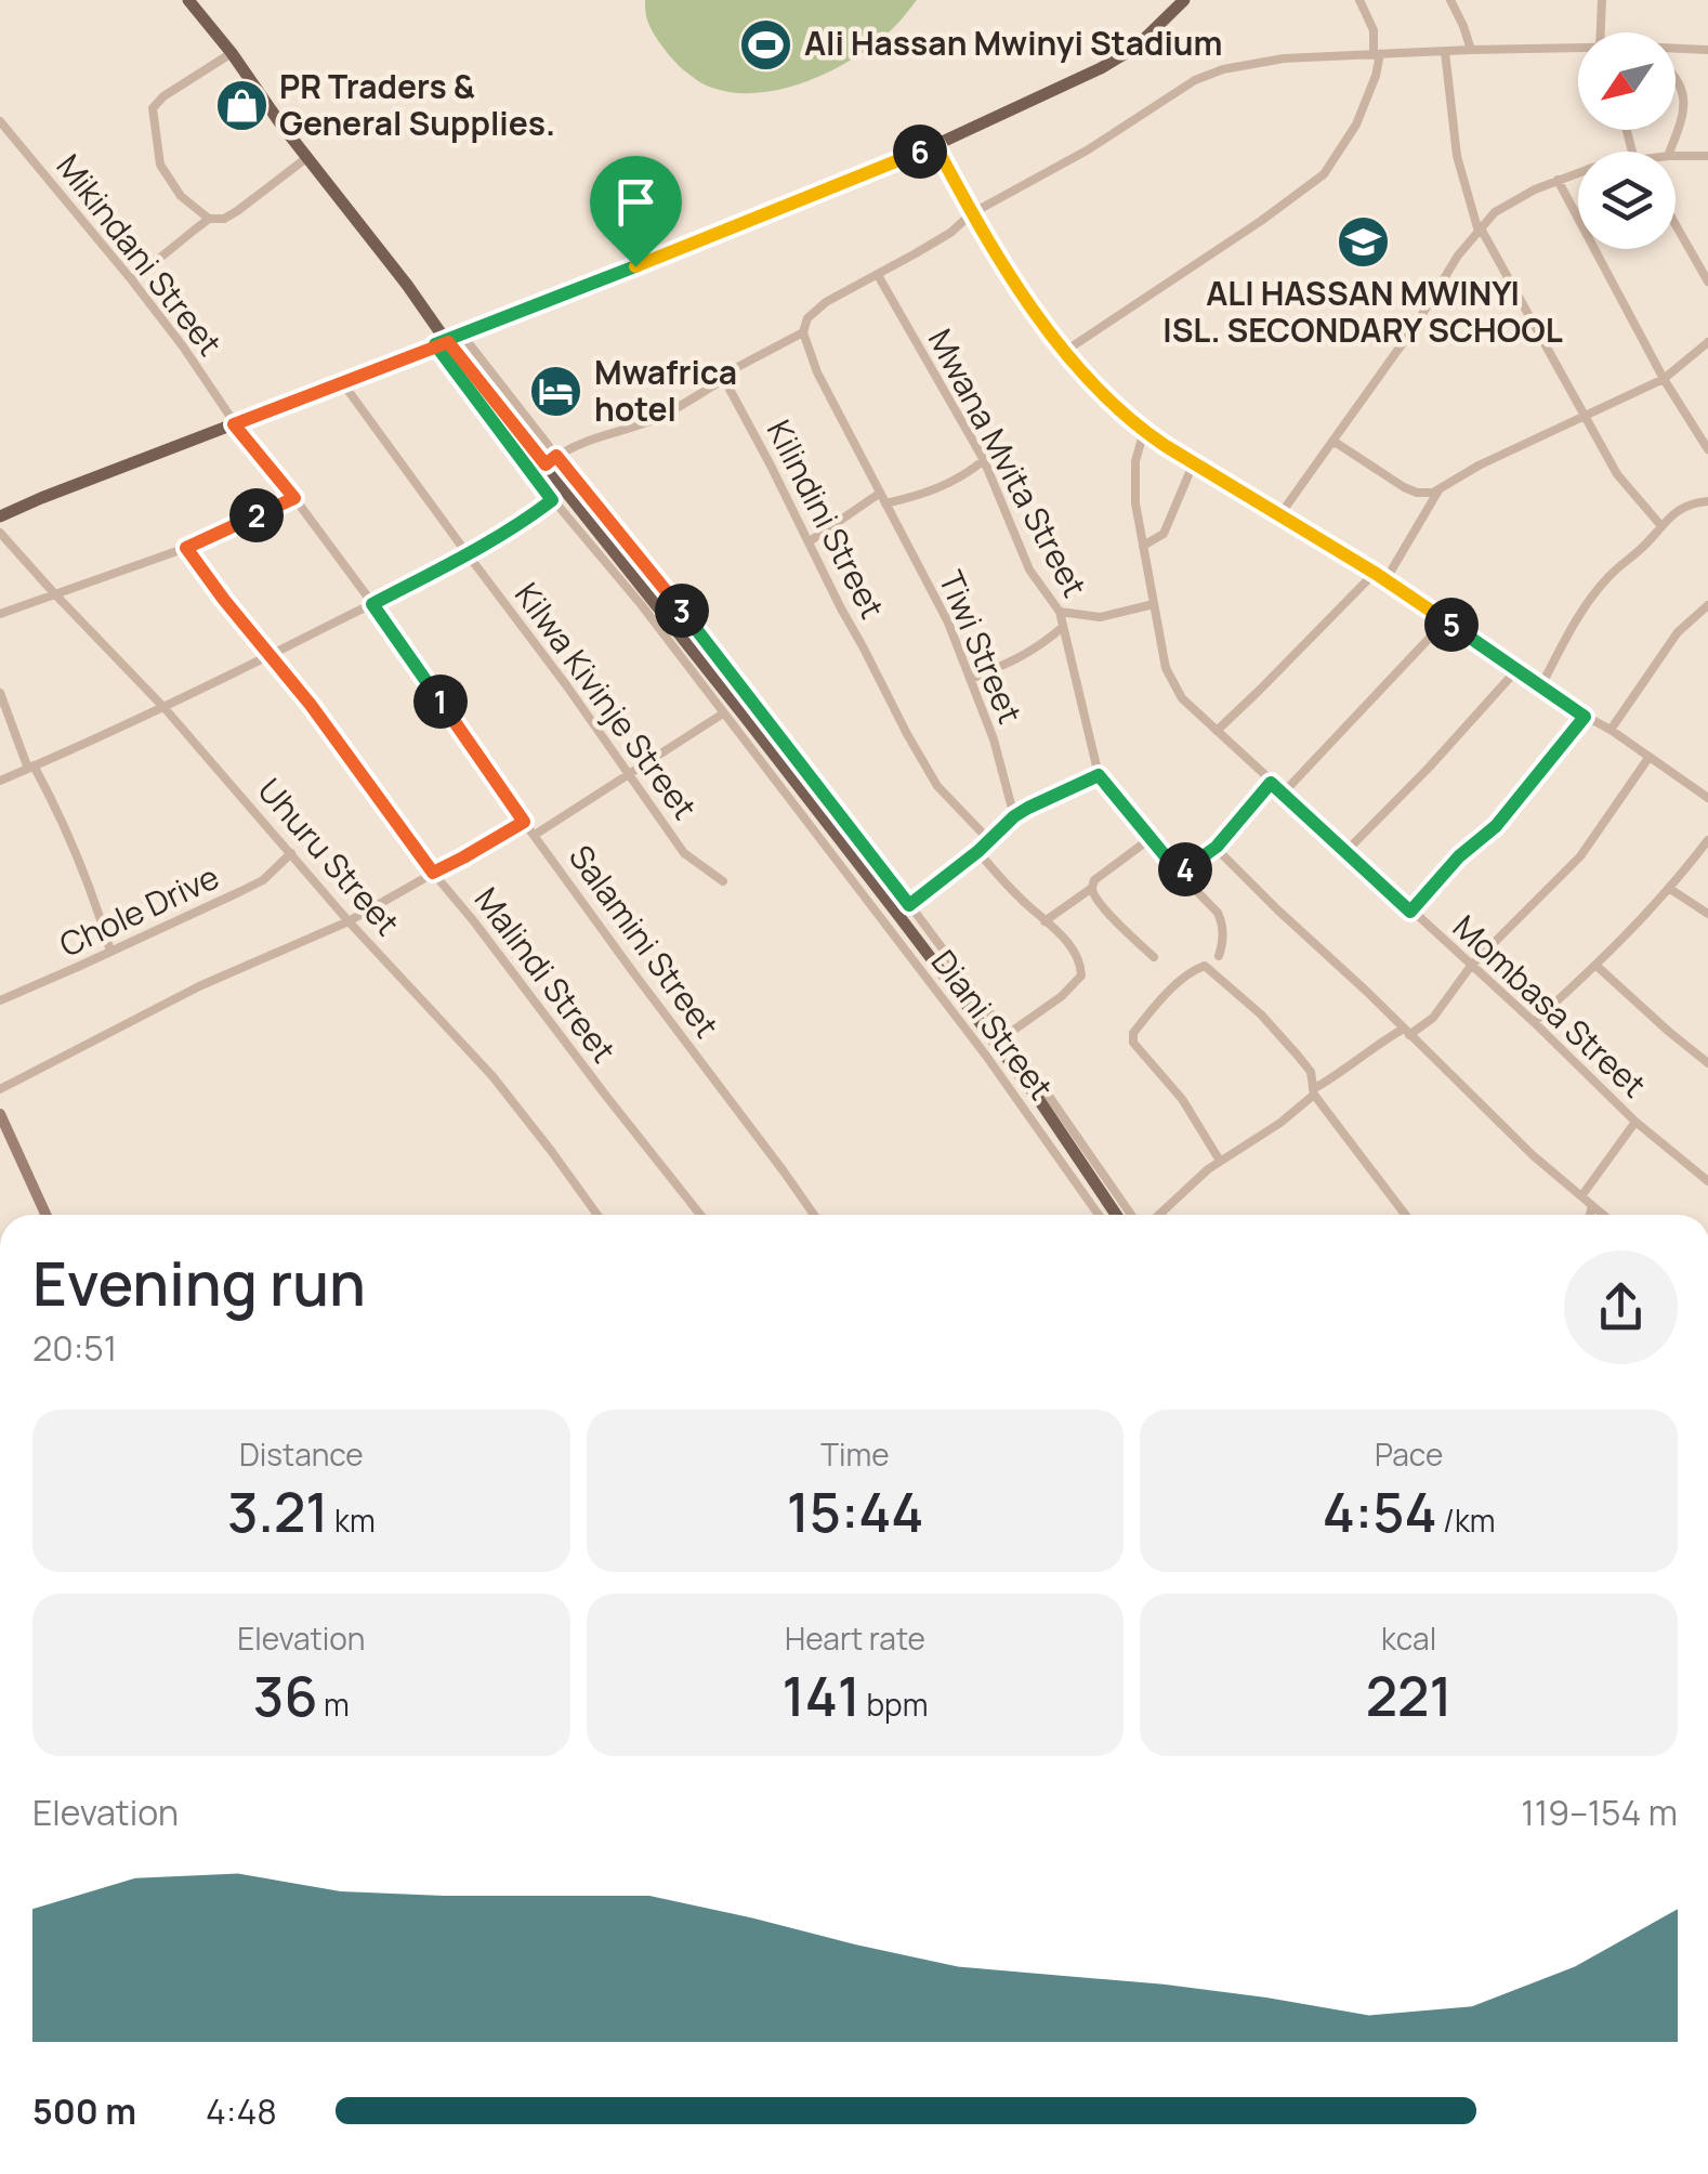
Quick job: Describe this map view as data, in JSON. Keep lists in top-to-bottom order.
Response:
{
  "streets": {
    "street": [
      "Mikindani Street",
      "Mwana Mvita Street",
      "Kilindini Street",
      "Tiwi Street",
      "Kilwa Kivinje Street",
      "Uhuru Street",
      "Chole Drive",
      "Salamini Street",
      "Malindi Street",
      "Mombasa Street",
      "Diani Street"
    ]
  },
  "crossings": [
    ["Mikindani Street", "Salamini Street"],
    ["Uhuru Street", "Chole Drive"]
  ],
  "places": {
    "sports": ["Ali Hassan Mwinyi Stadium"],
    "shop": ["PR Traders & General Supplies."],
    "school or university": ["ALI HASSAN MWINYI ISL. SECONDARY SCHOOL"],
    "hotel": ["Mwafrica hotel"]
  },
  "north": "bottom left",
  "page": {
    "pins": [
      "6",
      "2",
      "3",
      "5",
      "1",
      "4"
    ],
    "heading": ["Evening run", "20:51"],
    "stats": [
      ["Distance", "3.21 km"],
      ["Time", "15:44"],
      ["Pace", "4:54 /km"],
      ["Elevation", "36 m"],
      ["Heart rate", "141 bpm"],
      ["kcal", "221"]
    ],
    "chart": ["Elevation", "119–154 m"],
    "list": [
      {
        "name": "500 m",
        "note": "4:48"
      }
    ]
  }
}
